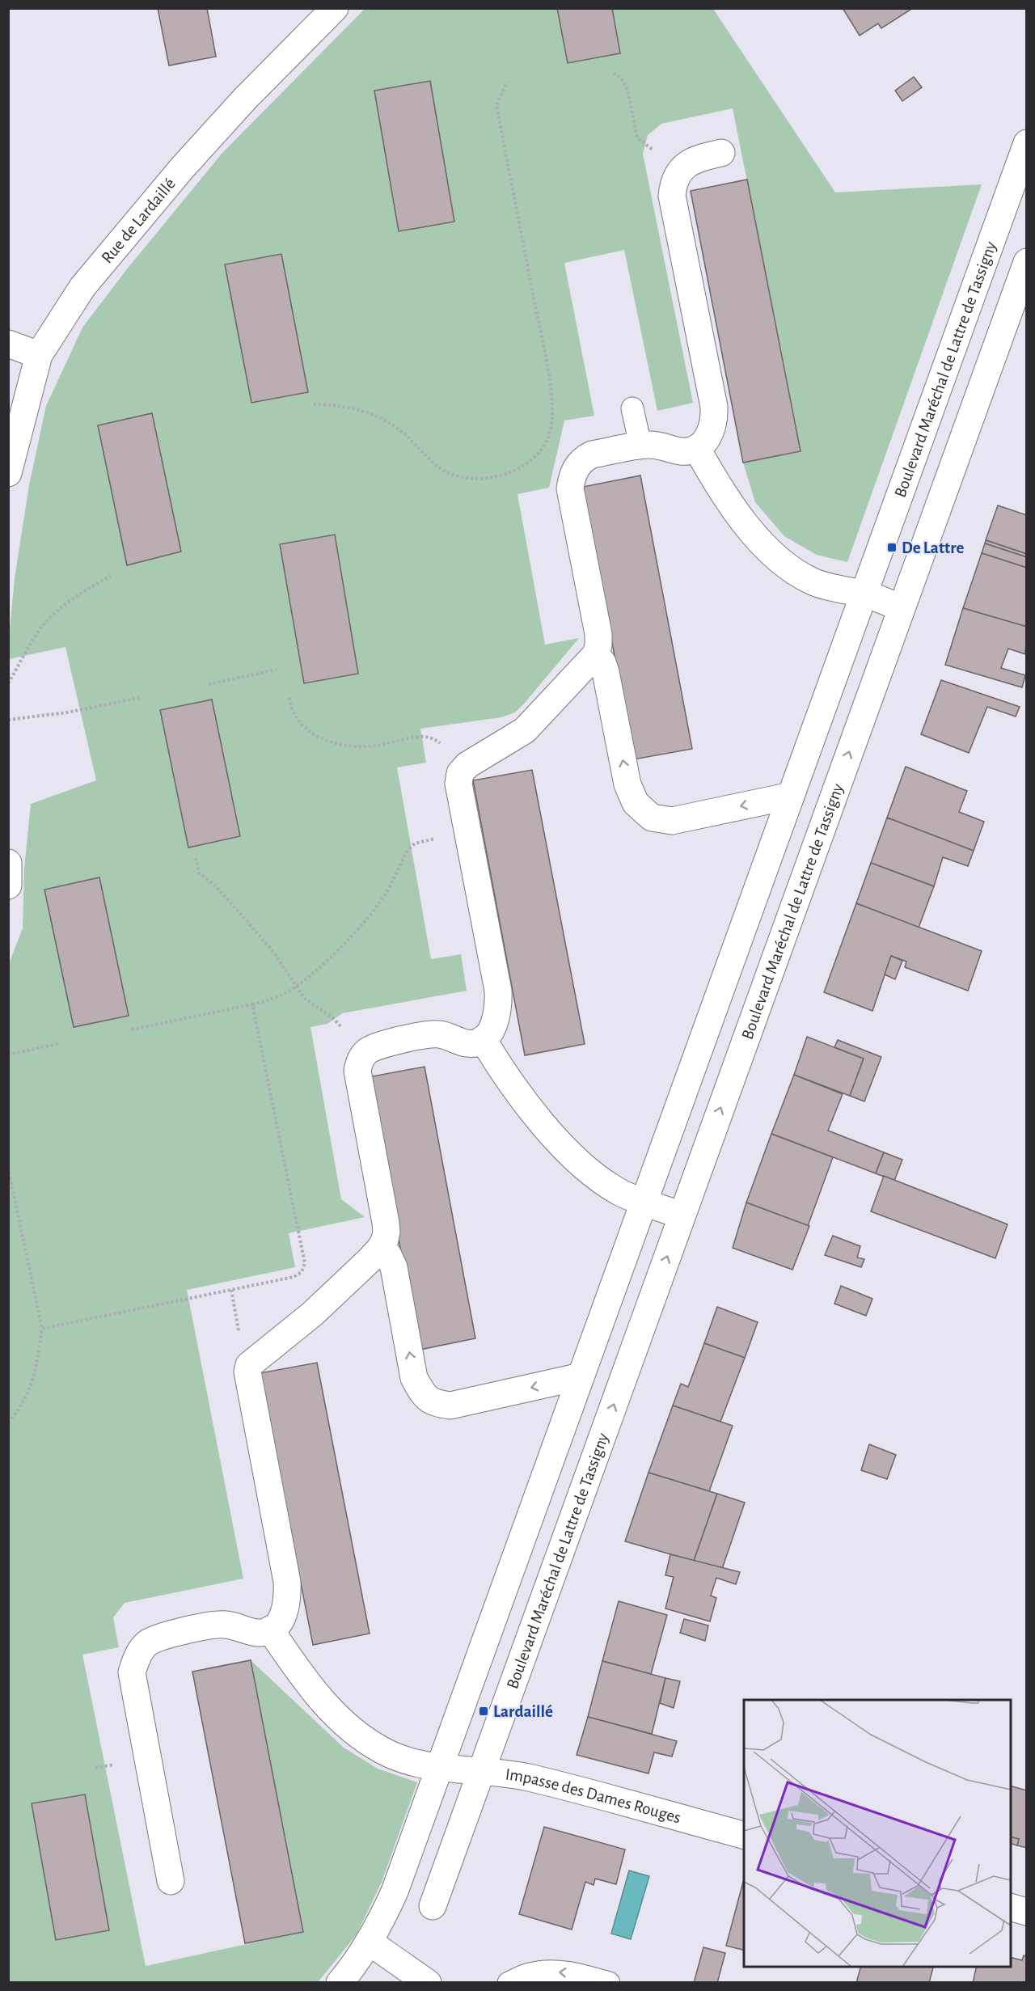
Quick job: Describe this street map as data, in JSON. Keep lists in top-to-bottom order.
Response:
{
  "streets": {
    "street": ["Rue de Lardaillé", "Boulevard Maréchal de Lattre de Tassigny", "Impasse des Dames Rouges"]
  },
  "crossings": [
    ["Boulevard Maréchal de Lattre de Tassigny", "Impasse des Dames Rouges"]
  ],
  "places": {
    "transit": ["De Lattre", "Lardaillé"]
  }
}
